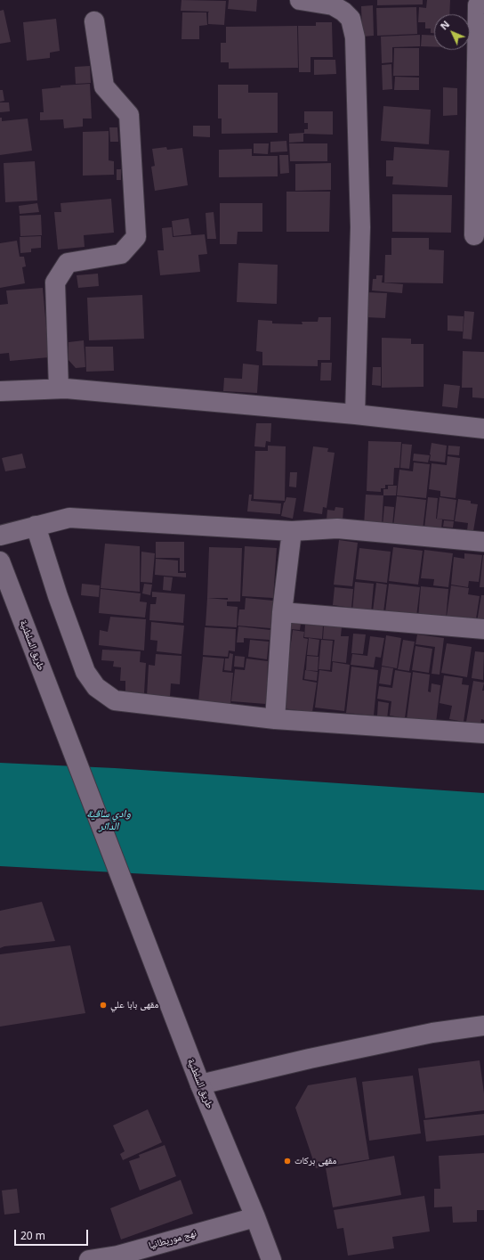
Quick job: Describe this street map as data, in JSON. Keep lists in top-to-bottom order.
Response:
{
  "streets": {
    "street": ["طريق السلطنية", "نهج موريطانيا"]
  },
  "crossings": [
    ["طريق السلطنية", "نهج موريطانيا"]
  ],
  "water": ["وادي ساقية الدائر"],
  "places": ["مقهى بابا علي", "مقهى بركات"],
  "scale_bar": "20 m",
  "north": "top left"
}
